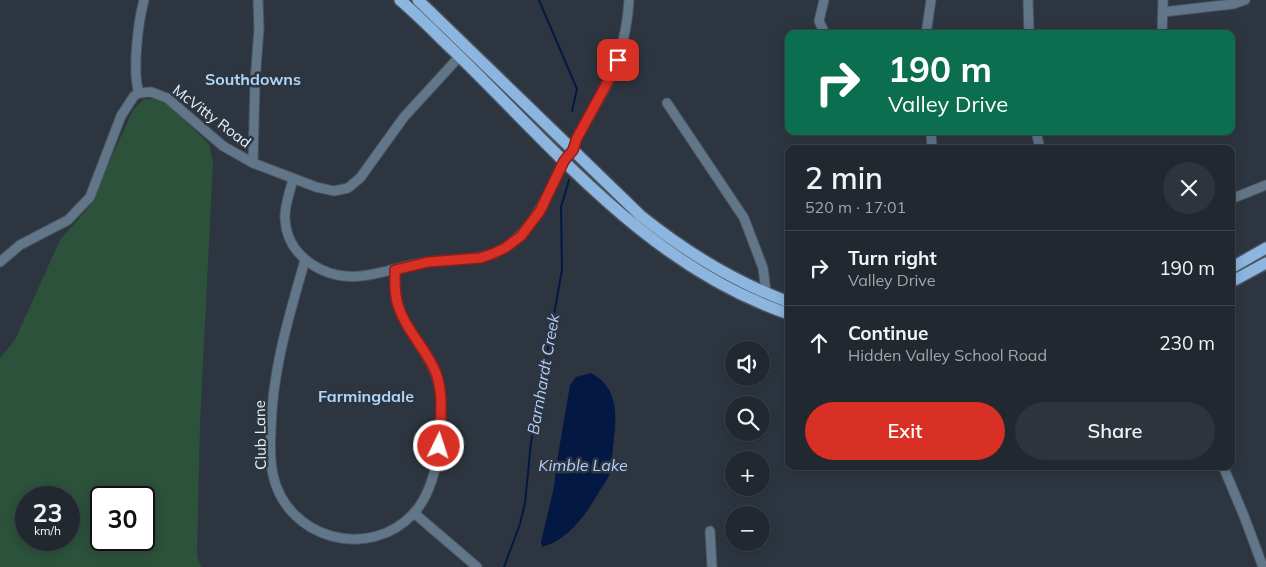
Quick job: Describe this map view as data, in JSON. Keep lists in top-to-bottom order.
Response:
{
  "streets": {
    "street": ["McVitty Road", "Club Lane"]
  },
  "districts": ["Southdowns", "Farmingdale"],
  "water": ["Barnhardt Creek", "Kimble Lake"],
  "page": {
    "turn": ["190 m", "Valley Drive"],
    "heading": ["2 min", "520 m · 17:01"],
    "list": [
      {
        "name": "Turn right",
        "note": "Valley Drive",
        "value": "190 m"
      },
      {
        "name": "Continue",
        "note": "Hidden Valley School Road",
        "value": "230 m"
      }
    ],
    "map_buttons": ["+", "−"],
    "buttons": ["Exit", "Share"],
    "speed": "23 km/h",
    "limit": "30"
  }
}
